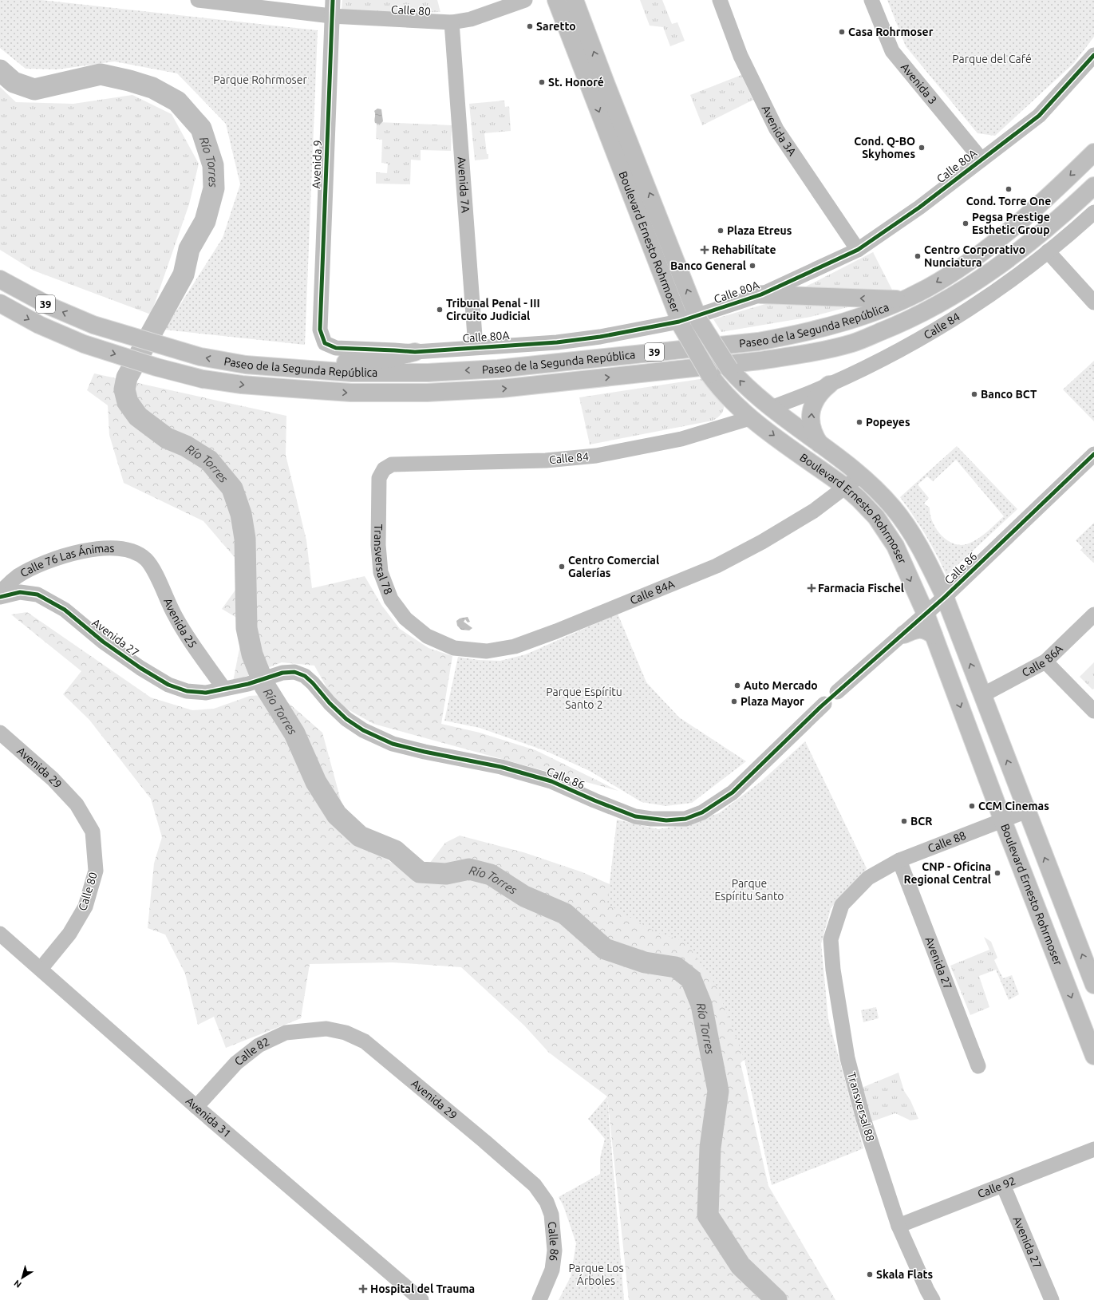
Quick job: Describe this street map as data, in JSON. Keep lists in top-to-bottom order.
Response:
{
  "streets": {
    "main road": ["Boulevard Ernesto Rohrmoser", "39", "Paseo de la Segunda República"],
    "street": [
      "Calle 80",
      "Avenida 3",
      "Avenida 3A",
      "Avenida 9",
      "Calle 80A",
      "Avenida 7A",
      "Calle 84",
      "Transversal 78",
      "Calle 76 Las Ánimas",
      "Calle 86",
      "Calle 84A",
      "Avenida 25",
      "Avenida 27",
      "Calle 86A",
      "Avenida 29",
      "Calle 88",
      "Calle 82",
      "Transversal 88",
      "Avenida 31",
      "Calle 92"
    ]
  },
  "crossings": [
    ["Calle 80", "Avenida 9"],
    ["Calle 80", "Avenida 7A"],
    ["Calle 80", "Avenida 29"],
    ["Calle 80", "Avenida 31"],
    ["Avenida 3", "Calle 80A"],
    ["Avenida 3A", "Calle 80A"],
    ["Avenida 9", "Calle 80A"],
    ["Calle 80A", "Avenida 7A"],
    ["Calle 80A", "Boulevard Ernesto Rohrmoser"],
    ["Boulevard Ernesto Rohrmoser", "Calle 84"],
    ["Boulevard Ernesto Rohrmoser", "Calle 86"],
    ["Boulevard Ernesto Rohrmoser", "Calle 84A"],
    ["Boulevard Ernesto Rohrmoser", "Calle 86A"],
    ["Boulevard Ernesto Rohrmoser", "Calle 88"],
    ["Calle 84", "Transversal 78"],
    ["Transversal 78", "Calle 84A"],
    ["Calle 76 Las Ánimas", "Avenida 25"],
    ["Calle 86", "Avenida 27"],
    ["Calle 86", "Avenida 29"],
    ["Avenida 25", "Avenida 27"],
    ["Avenida 27", "Calle 88"],
    ["Avenida 27", "Calle 92"],
    ["Avenida 29", "Calle 82"],
    ["Calle 88", "Transversal 88"],
    ["Calle 82", "Avenida 31"],
    ["Transversal 88", "Calle 92"]
  ],
  "water": ["Río Torres"],
  "parks": [
    "Parque del Café",
    "Parque Rohrmoser",
    "Parque Espíritu Santo 2",
    "Parque Espíritu Santo",
    "Parque Los Árboles"
  ],
  "places": {
    "other": [
      "Saretto",
      "Casa Rohrmoser",
      "St. Honoré",
      "Cond. Q-BO Skyhomes",
      "Cond. Torre One",
      "Pegsa Prestige Esthetic Group",
      "Plaza Etreus",
      "Centro Corporativo Nunciatura",
      "Banco General",
      "Tribunal Penal - III Circuito Judicial",
      "Banco BCT",
      "Popeyes",
      "Centro Comercial Galerías",
      "Auto Mercado",
      "Plaza Mayor",
      "CCM Cinemas",
      "BCR",
      "CNP - Oficina Regional Central",
      "Skala Flats"
    ],
    "health": ["Rehabilítate", "Farmacia Fischel", "Hospital del Trauma"]
  },
  "north": "bottom left"
}
